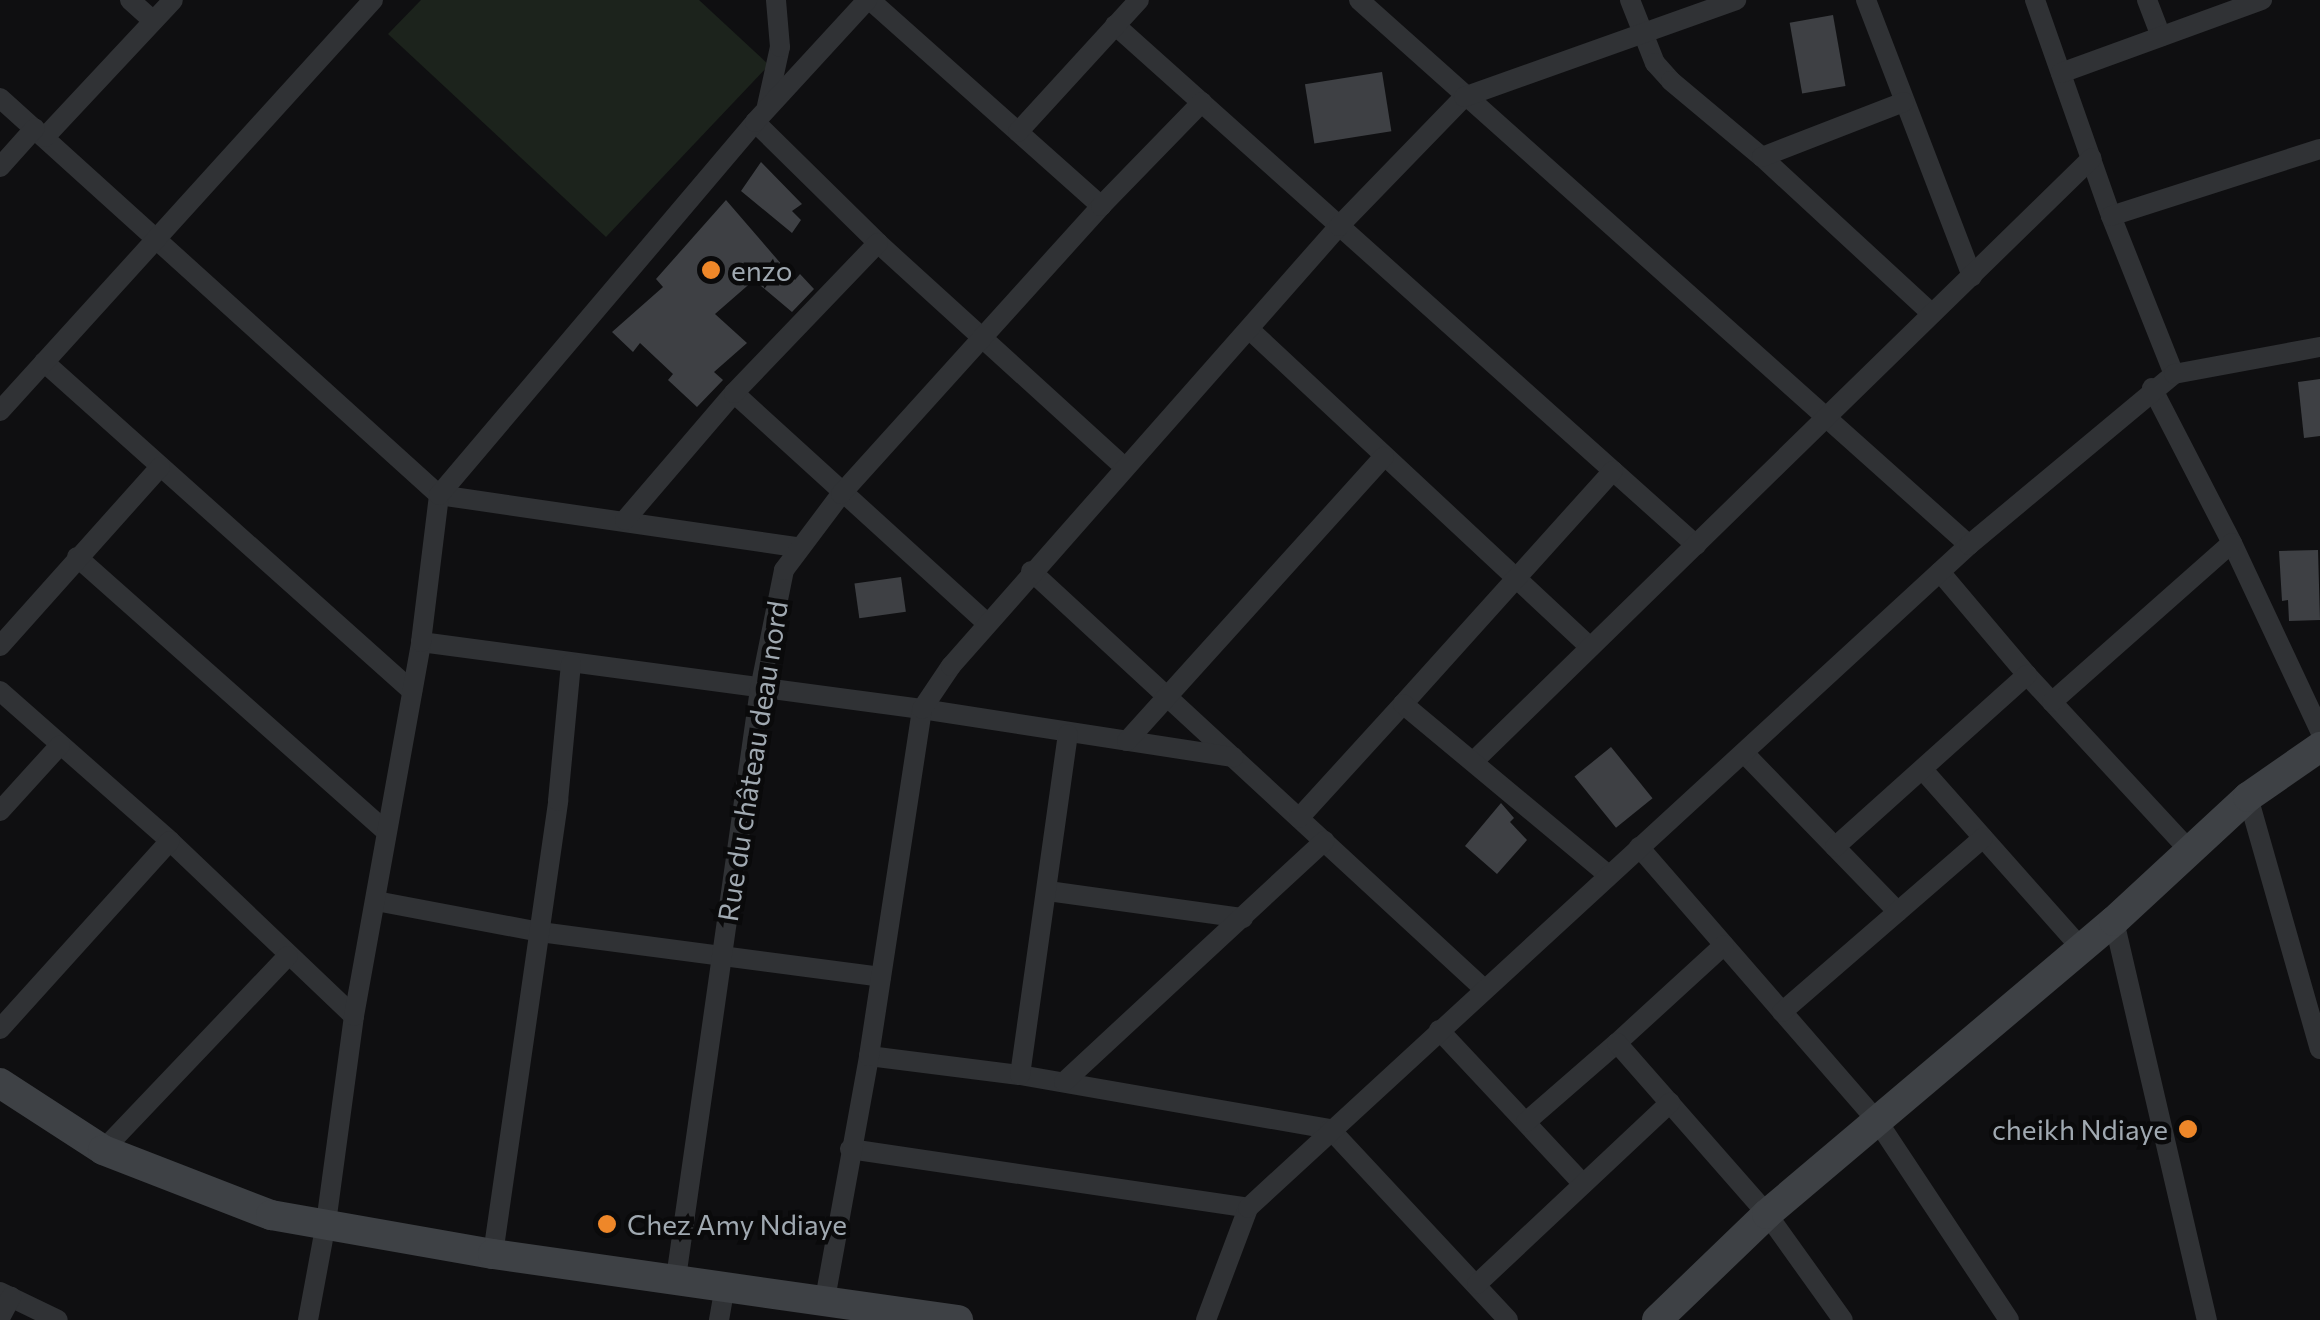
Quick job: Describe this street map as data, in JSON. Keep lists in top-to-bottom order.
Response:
{
  "streets": {
    "street": ["Rue du château deau nord"]
  },
  "places": ["enzo", "cheikh Ndiaye", "Chez Amy Ndiaye"]
}
